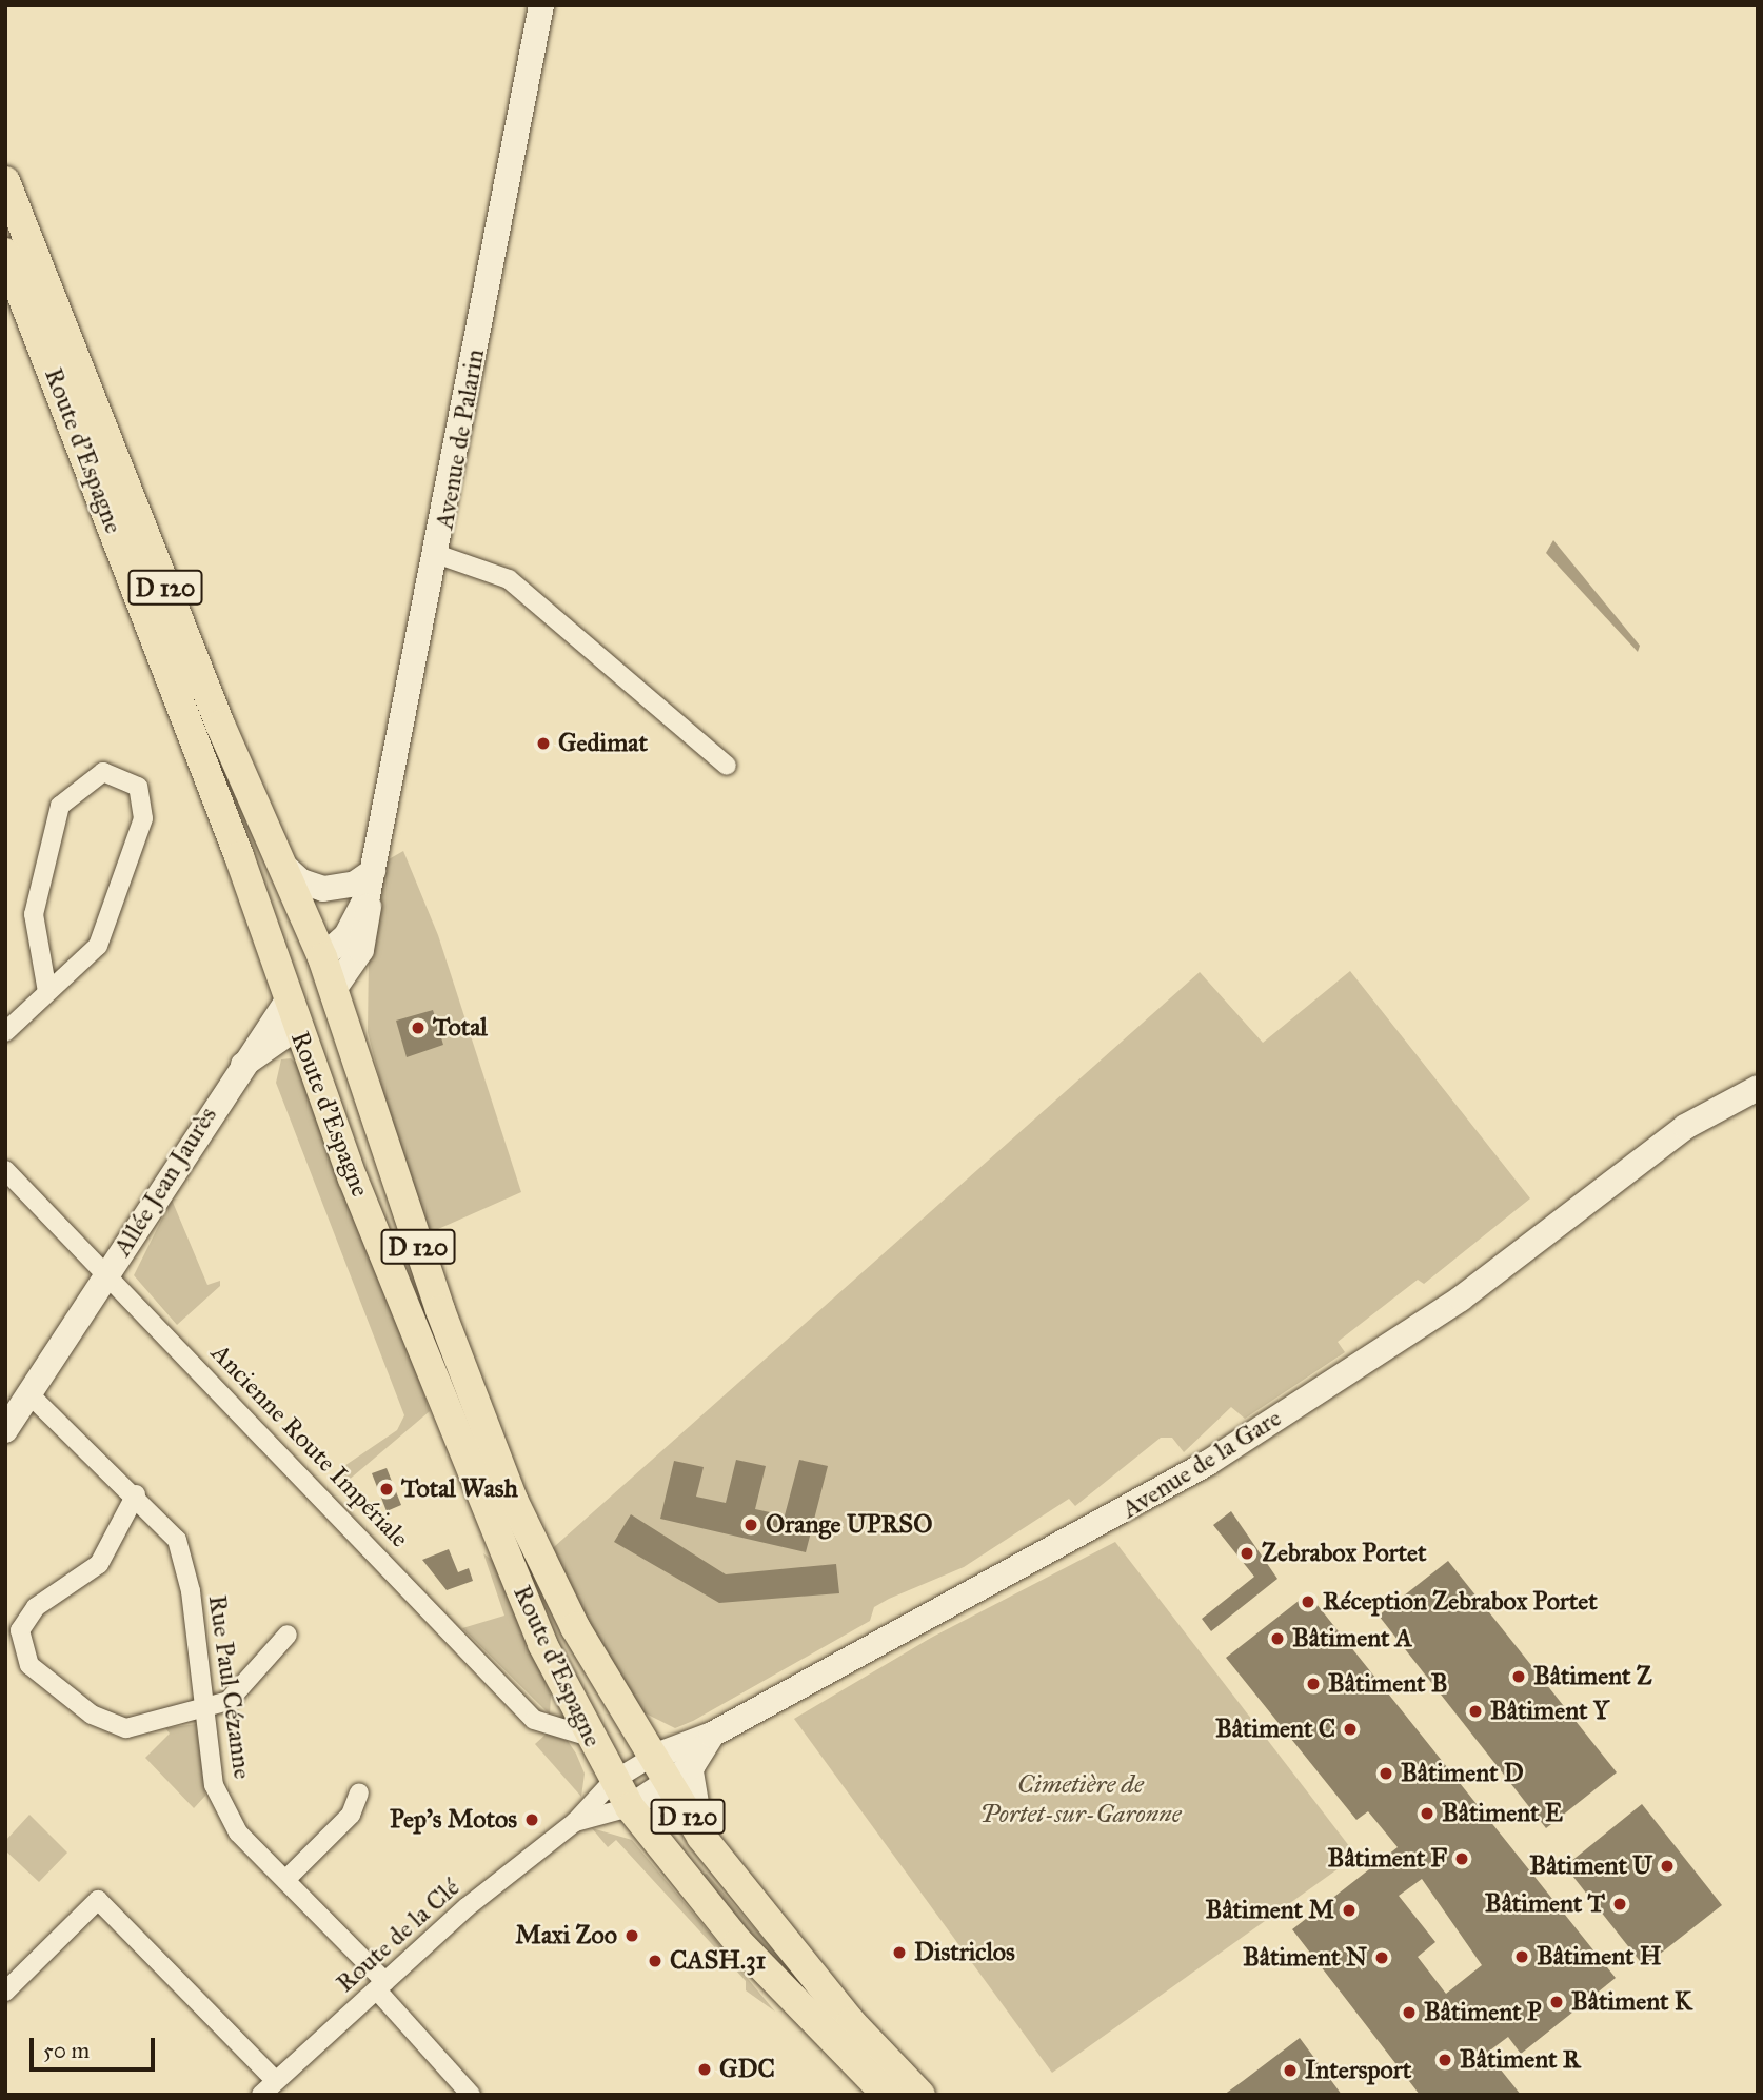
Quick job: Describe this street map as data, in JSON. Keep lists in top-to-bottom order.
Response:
{
  "streets": {
    "main road": ["Route d'Espagne", "D 120"],
    "street": [
      "Avenue de Palarin",
      "Allée Jean Jaurès",
      "Ancienne Route Impériale",
      "Avenue de la Gare",
      "Rue Paul Cézanne",
      "Route de la Clé"
    ]
  },
  "crossings": [
    ["Avenue de Palarin", "Route d'Espagne"],
    ["Route d'Espagne", "Allée Jean Jaurès"],
    ["Route d'Espagne", "Ancienne Route Impériale"],
    ["Route d'Espagne", "Avenue de la Gare"],
    ["Route d'Espagne", "Route de la Clé"],
    ["Allée Jean Jaurès", "Ancienne Route Impériale"],
    ["Allée Jean Jaurès", "Rue Paul Cézanne"],
    ["Avenue de la Gare", "Route de la Clé"],
    ["Rue Paul Cézanne", "Route de la Clé"]
  ],
  "parks": ["Cimetière de Portet-sur-Garonne"],
  "places": [
    "Gedimat",
    "Total",
    "Total Wash",
    "Orange UPRSO",
    "Zebrabox Portet",
    "Réception Zebrabox Portet",
    "Bâtiment A",
    "Bâtiment Z",
    "Bâtiment B",
    "Bâtiment Y",
    "Bâtiment C",
    "Bâtiment D",
    "Bâtiment E",
    "Pep's Motos",
    "Bâtiment F",
    "Bâtiment U",
    "Bâtiment T",
    "Bâtiment M",
    "Maxi Zoo",
    "Districlos",
    "Bâtiment H",
    "Bâtiment N",
    "CASH.31",
    "Bâtiment K",
    "Bâtiment P",
    "Bâtiment R",
    "GDC",
    "Intersport"
  ],
  "scale_bar": "50 m"
}
